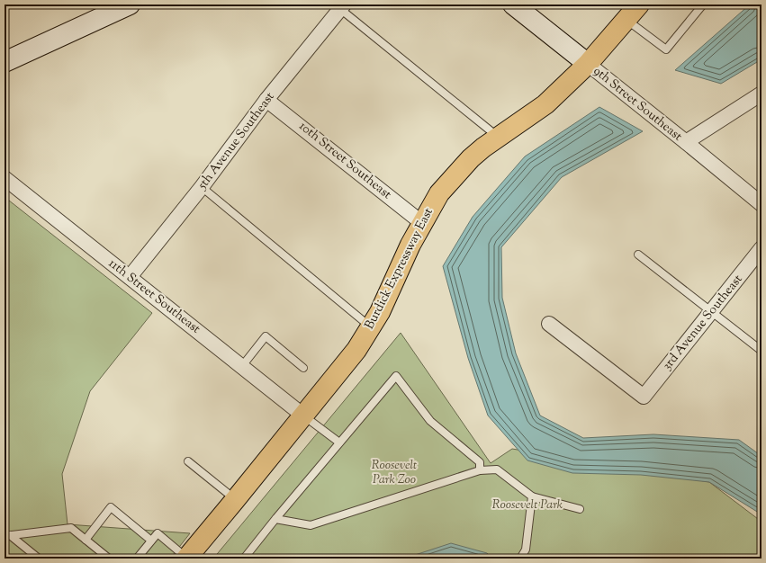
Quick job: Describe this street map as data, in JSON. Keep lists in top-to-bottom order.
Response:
{
  "streets": {
    "main road": ["Burdick Expressway East"],
    "street": [
      "9th Street Southeast",
      "5th Avenue Southeast",
      "10th Street Southeast",
      "11th Street Southeast",
      "3rd Avenue Southeast"
    ]
  },
  "crossings": [
    ["9th Street Southeast", "Burdick Expressway East"],
    ["5th Avenue Southeast", "10th Street Southeast"],
    ["5th Avenue Southeast", "11th Street Southeast"],
    ["10th Street Southeast", "Burdick Expressway East"],
    ["Burdick Expressway East", "11th Street Southeast"]
  ],
  "parks": ["Roosevelt Park Zoo", "Roosevelt Park"]
}
